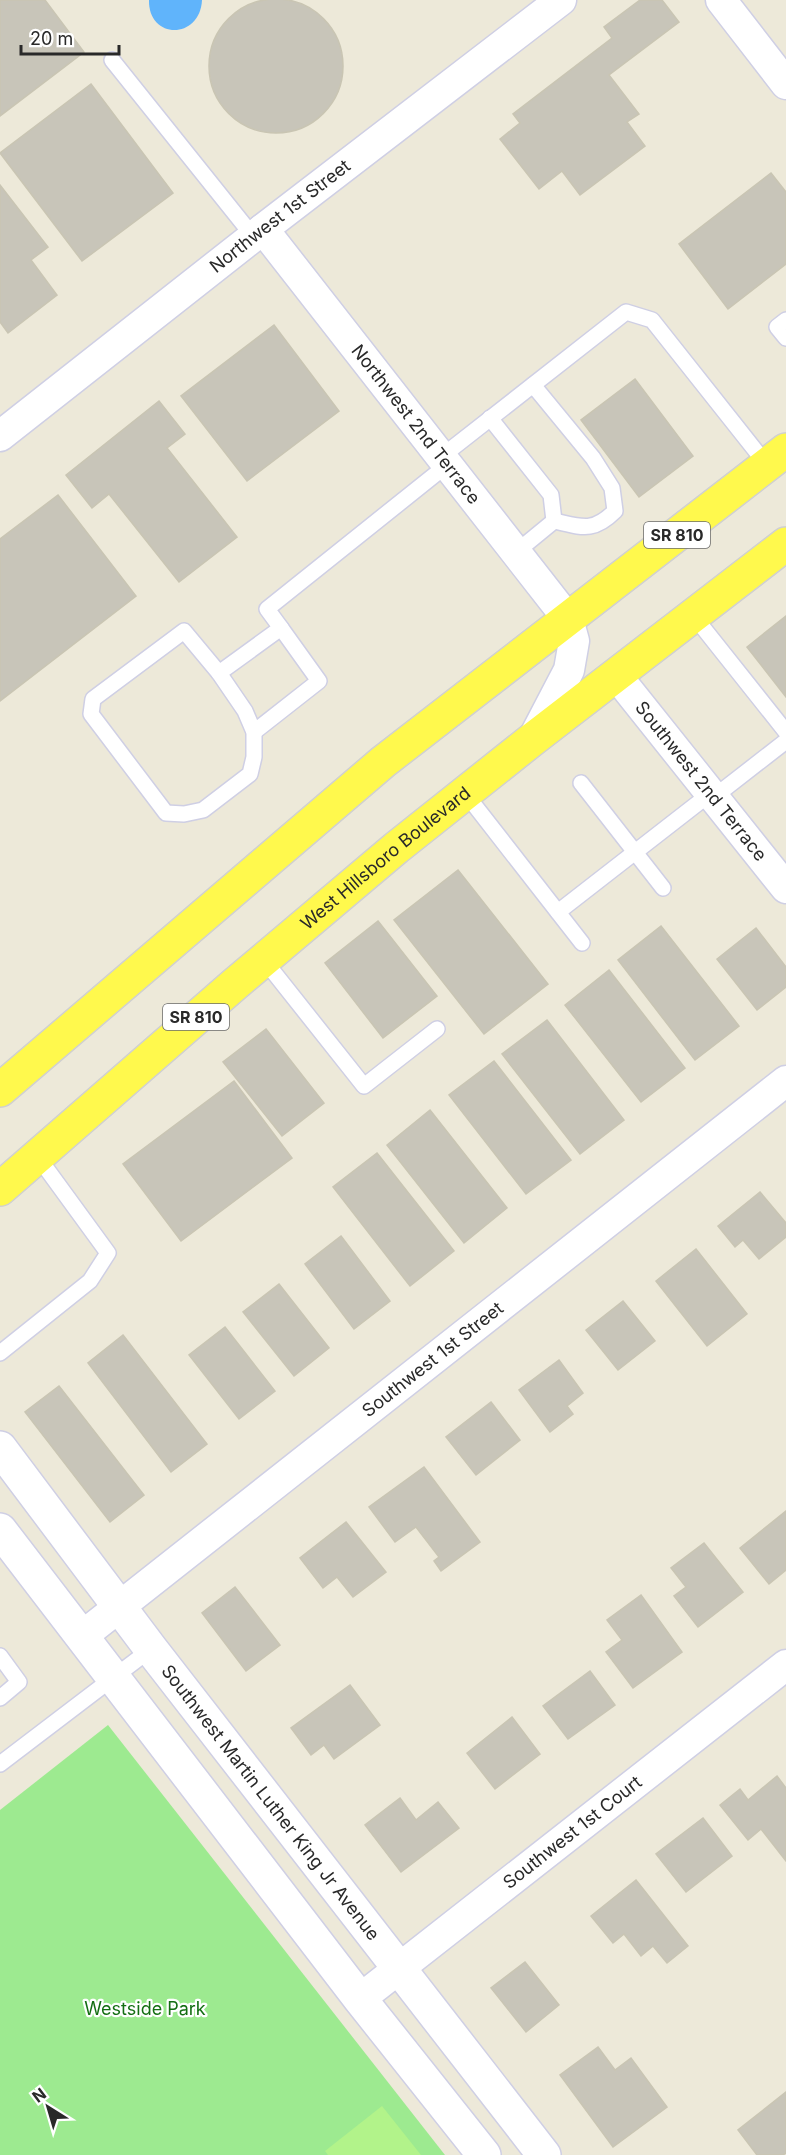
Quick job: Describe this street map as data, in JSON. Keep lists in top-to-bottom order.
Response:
{
  "streets": {
    "main road": ["SR 810", "West Hillsboro Boulevard"],
    "street": [
      "Northwest 1st Street",
      "Northwest 2nd Terrace",
      "Southwest 2nd Terrace",
      "Southwest 1st Street",
      "Southwest Martin Luther King Jr Avenue",
      "Southwest 1st Court"
    ]
  },
  "crossings": [
    ["Northwest 1st Street", "Northwest 2nd Terrace"],
    ["Northwest 2nd Terrace", "SR 810"],
    ["Southwest 2nd Terrace", "West Hillsboro Boulevard"],
    ["Southwest 1st Street", "Southwest Martin Luther King Jr Avenue"],
    ["Southwest Martin Luther King Jr Avenue", "Southwest 1st Court"]
  ],
  "parks": ["Westside Park"],
  "scale_bar": "20 m",
  "north": "top left"
}
